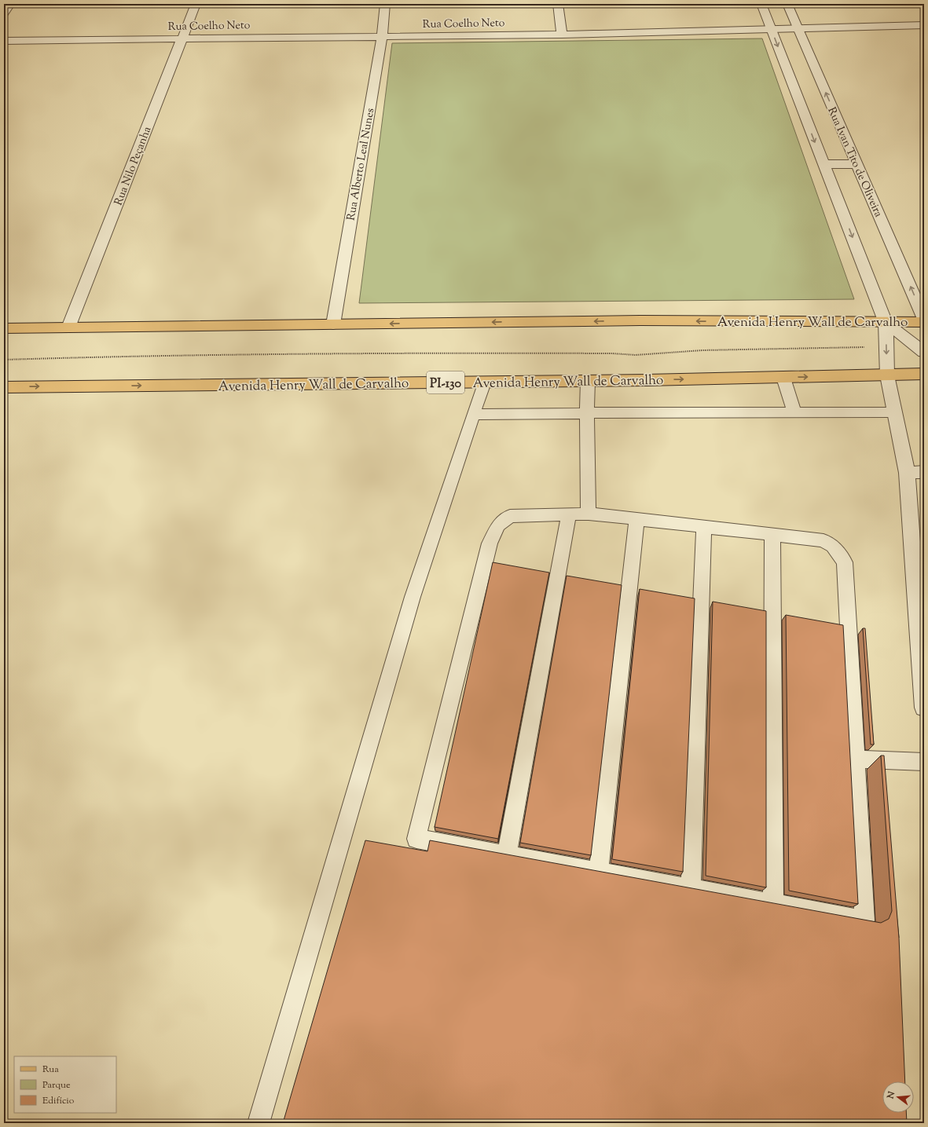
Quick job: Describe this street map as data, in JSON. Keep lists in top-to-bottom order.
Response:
{
  "streets": {
    "main road": ["Avenida Henry Wall de Carvalho", "PI-130"],
    "street": [
      "Rua Coelho Neto",
      "Rua Ivan Tito de Oliveira",
      "Rua Alberto Leal Nunes",
      "Rua Nilo Peçanha"
    ]
  },
  "crossings": [
    ["Rua Coelho Neto", "Rua Ivan Tito de Oliveira"],
    ["Rua Coelho Neto", "Rua Alberto Leal Nunes"],
    ["Rua Coelho Neto", "Rua Nilo Peçanha"],
    ["Rua Alberto Leal Nunes", "Avenida Henry Wall de Carvalho"],
    ["Rua Nilo Peçanha", "Avenida Henry Wall de Carvalho"]
  ],
  "legend": ["Rua", "Parque", "Edifício"],
  "north": "left"
}
